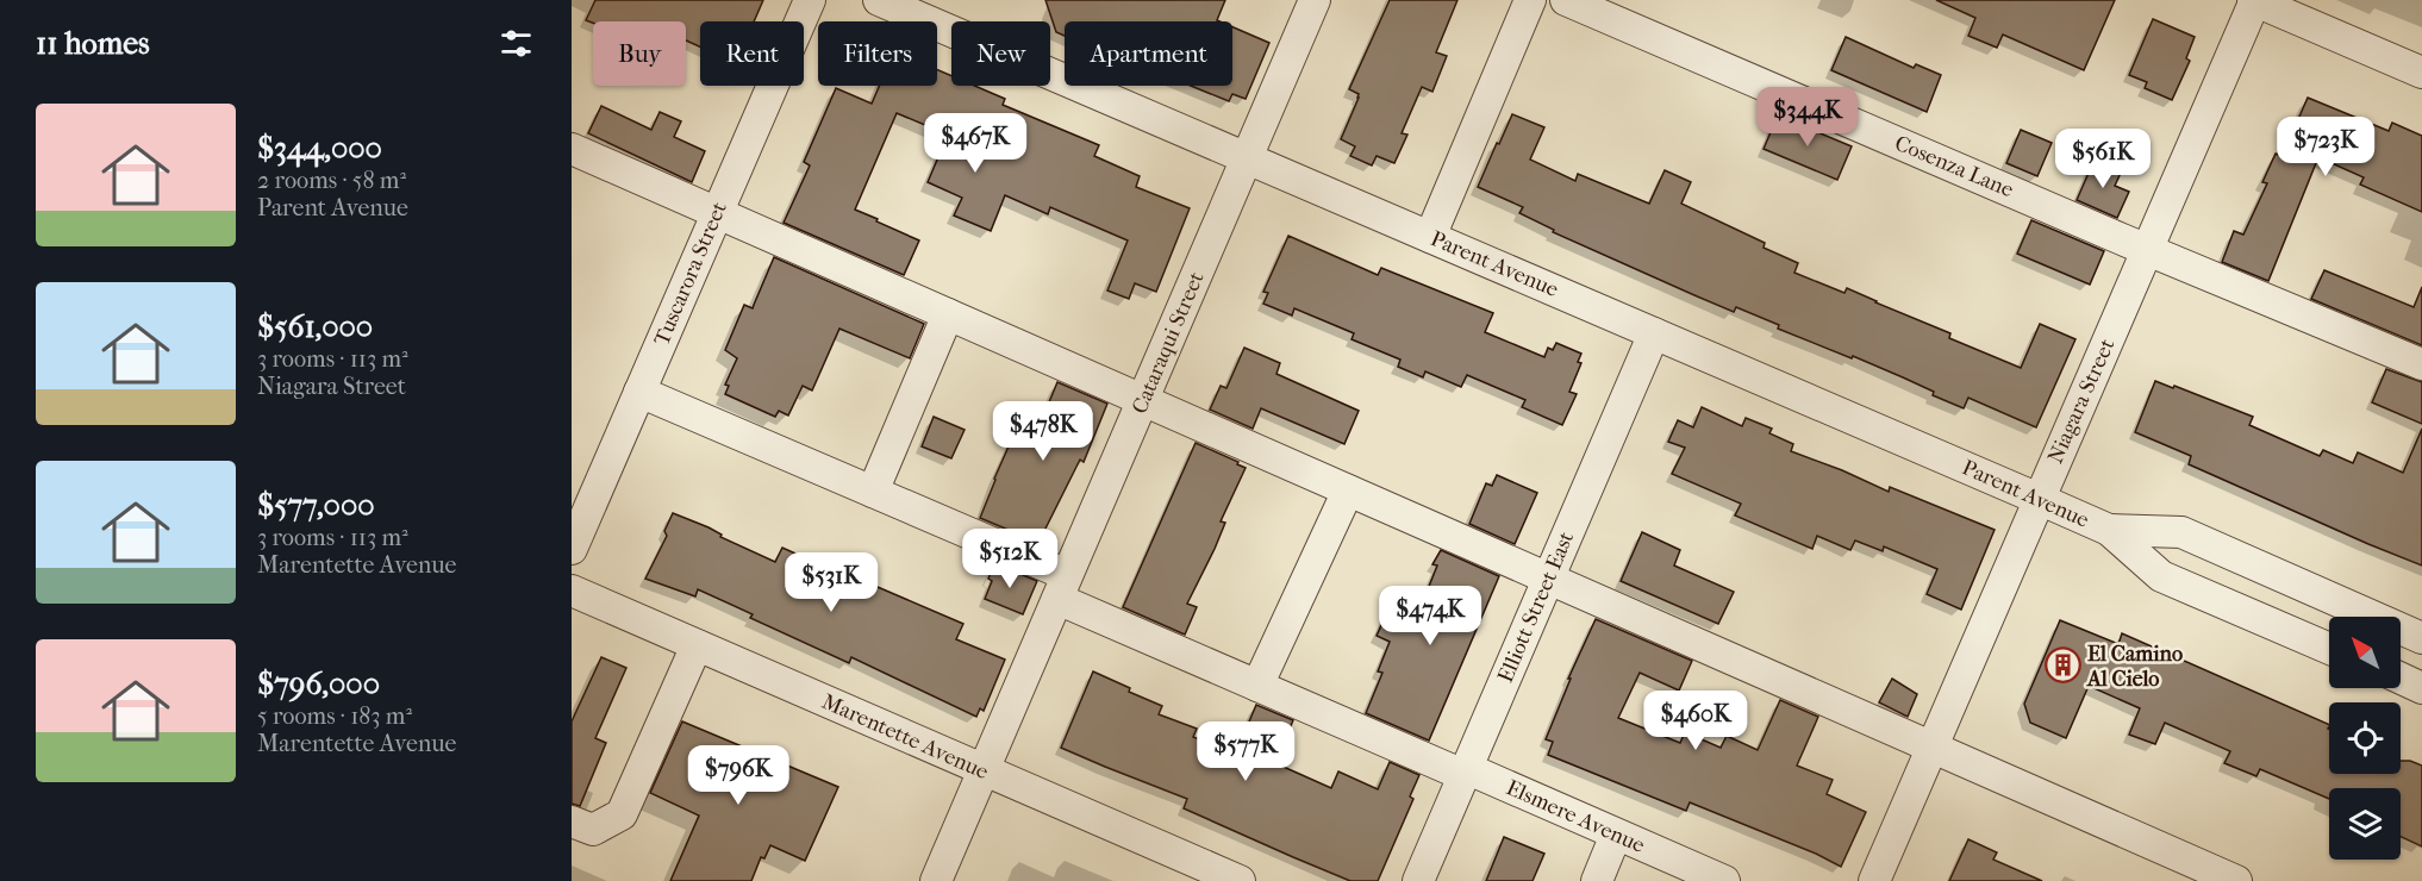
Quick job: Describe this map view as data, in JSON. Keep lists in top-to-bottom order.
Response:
{
  "streets": {
    "street": [
      "Cosenza Lane",
      "Parent Avenue",
      "Tuscarora Street",
      "Cataraqui Street",
      "Niagara Street",
      "Elliott Street East",
      "Marentette Avenue",
      "Elsmere Avenue"
    ]
  },
  "crossings": [
    ["Cosenza Lane", "Niagara Street"],
    ["Parent Avenue", "Cataraqui Street"],
    ["Parent Avenue", "Niagara Street"],
    ["Parent Avenue", "Elliott Street East"],
    ["Tuscarora Street", "Elsmere Avenue"],
    ["Cataraqui Street", "Marentette Avenue"],
    ["Cataraqui Street", "Elsmere Avenue"],
    ["Elliott Street East", "Elsmere Avenue"]
  ],
  "places": {
    "building": ["El Camino Al Cielo"]
  },
  "north": "top left",
  "page": {
    "heading": "11 homes",
    "chip": [
      "Buy",
      "Rent",
      "Filters",
      "New",
      "Apartment"
    ],
    "list": [
      {
        "name": "$344,000",
        "note": "2 rooms · 58 m² · Parent Avenue"
      },
      {
        "name": "$561,000",
        "note": "3 rooms · 113 m² · Niagara Street"
      },
      {
        "name": "$577,000",
        "note": "3 rooms · 113 m² · Marentette Avenue"
      },
      {
        "name": "$796,000",
        "note": "5 rooms · 183 m² · Marentette Avenue"
      }
    ],
    "price": [
      "$344K",
      "$467K",
      "$723K",
      "$561K",
      "$478K",
      "$512K",
      "$531K",
      "$474K",
      "$460K",
      "$577K",
      "$796K"
    ]
  }
}
